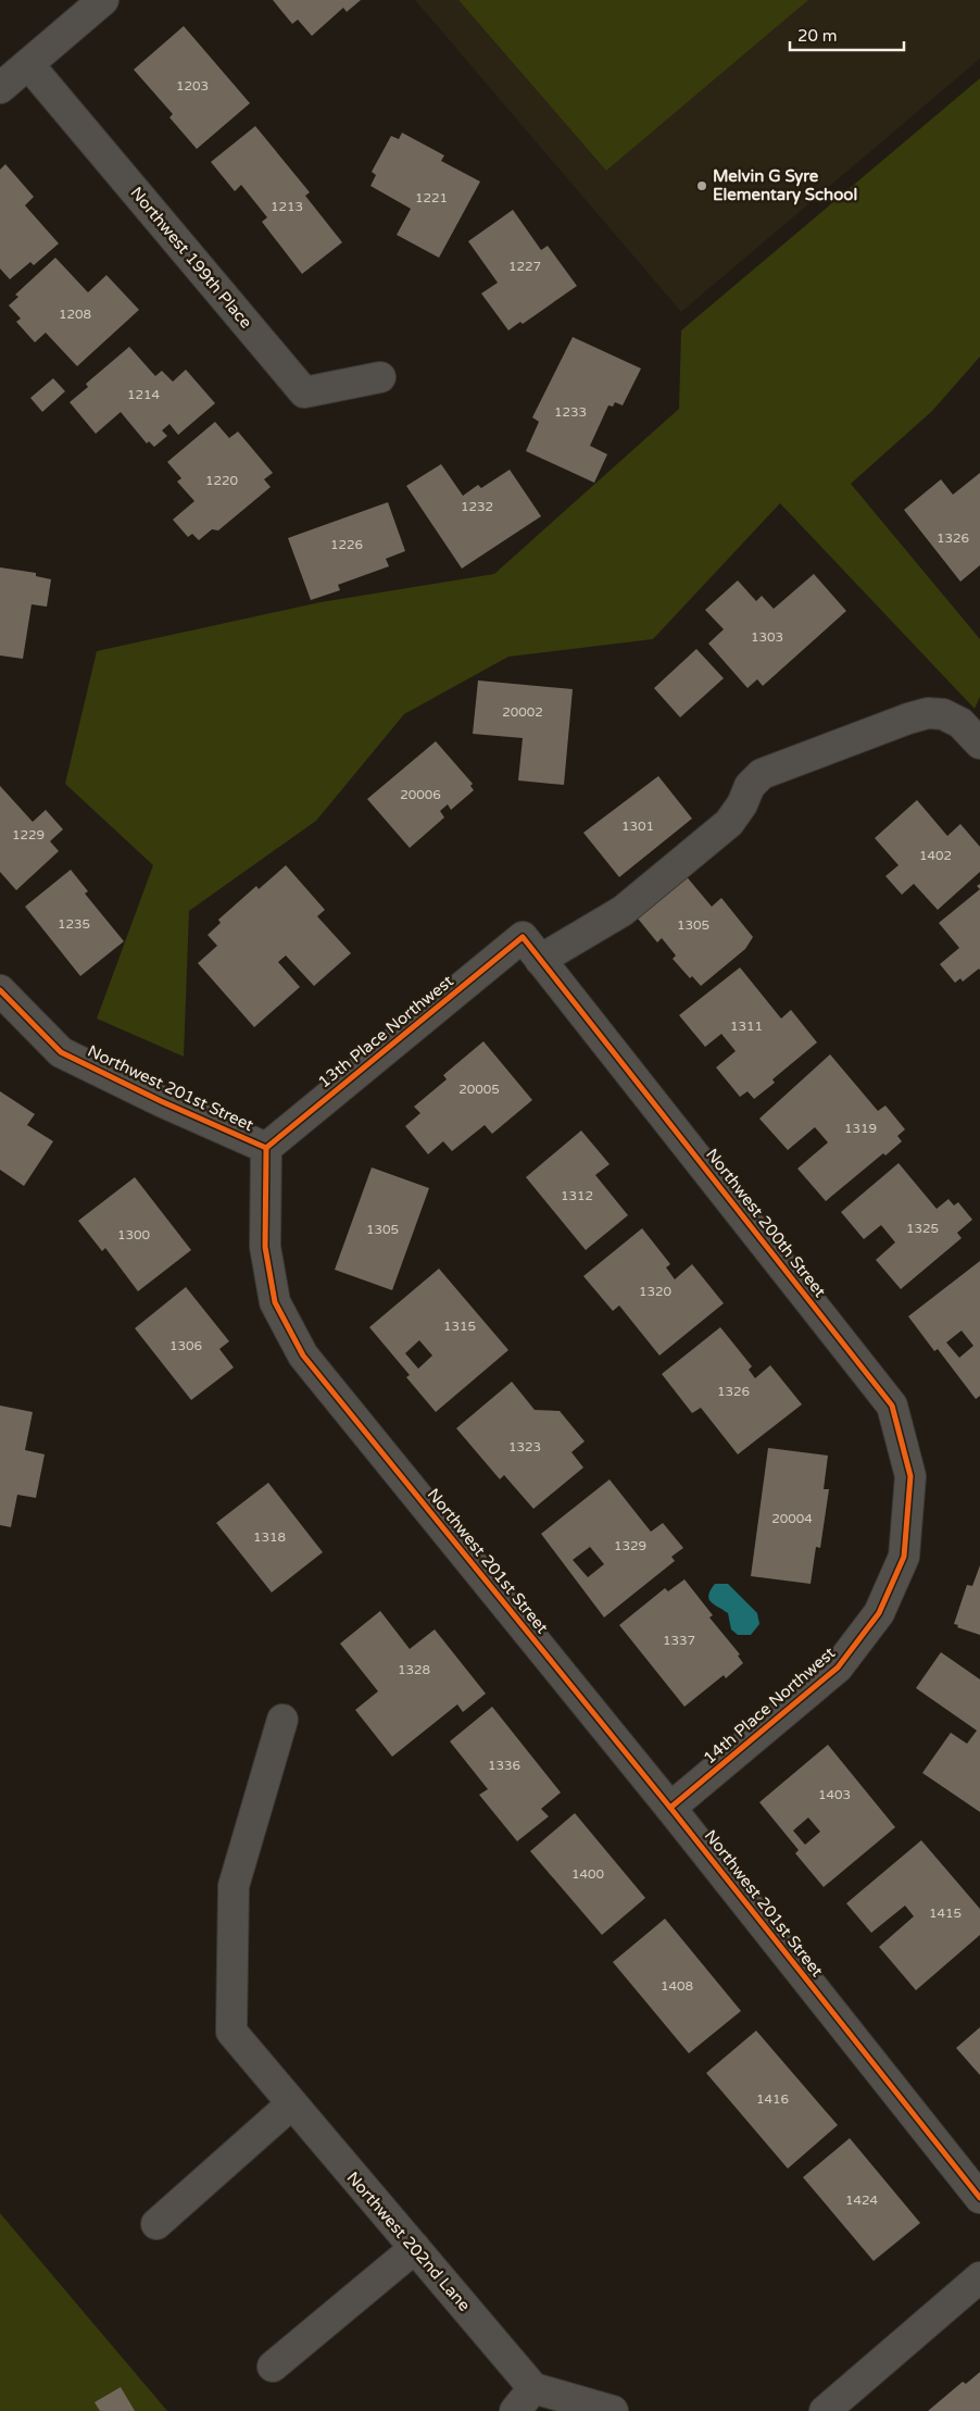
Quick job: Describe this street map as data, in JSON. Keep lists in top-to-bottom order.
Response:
{
  "streets": {
    "street": [
      "Northwest 199th Place",
      "13th Place Northwest",
      "Northwest 201st Street",
      "Northwest 200th Street",
      "14th Place Northwest",
      "Northwest 202nd Lane"
    ]
  },
  "crossings": [
    ["13th Place Northwest", "Northwest 201st Street"],
    ["13th Place Northwest", "Northwest 200th Street"],
    ["Northwest 201st Street", "14th Place Northwest"],
    ["Northwest 200th Street", "14th Place Northwest"]
  ],
  "places": ["Melvin G Syre Elementary School"],
  "house_numbers": [
    "1203",
    "1221",
    "1213",
    "1227",
    "1208",
    "1214",
    "1233",
    "1220",
    "1232",
    "1326",
    "1226",
    "1303",
    "20002",
    "20006",
    "1301",
    "1229",
    "1402",
    "1235",
    "1305",
    "1311",
    "20005",
    "1319",
    "1312",
    "1325",
    "1305",
    "1300",
    "1320",
    "1315",
    "1306",
    "1326",
    "1323",
    "20004",
    "1318",
    "1329",
    "1337",
    "1328",
    "1336",
    "1403",
    "1400",
    "1415",
    "1408",
    "1416",
    "1424"
  ],
  "scale_bar": "20 m"
}
